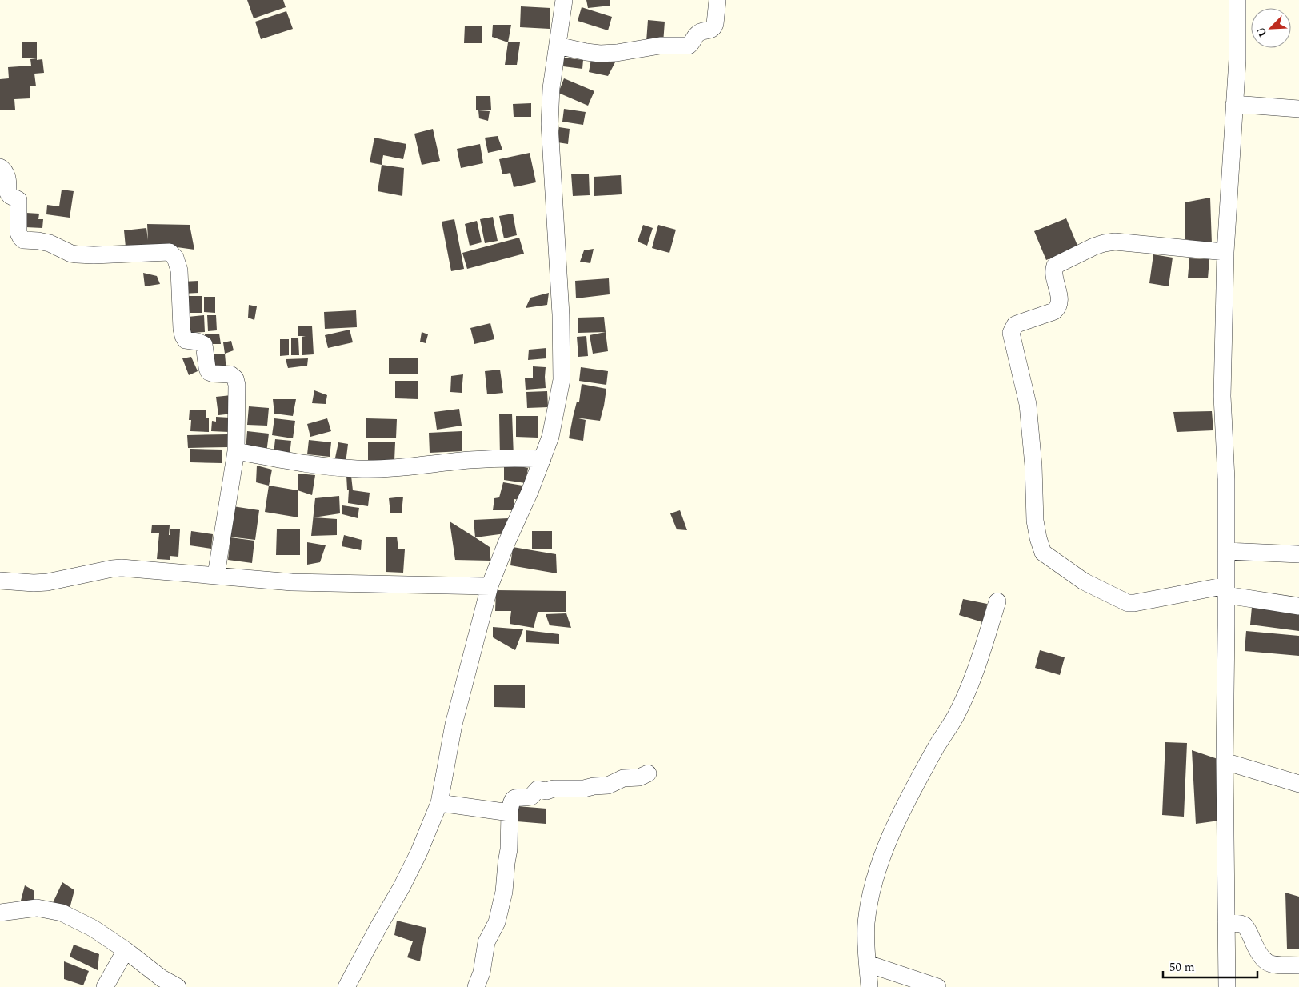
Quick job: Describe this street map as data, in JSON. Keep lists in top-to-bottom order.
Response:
{
  "scale_bar": "50 m",
  "north": "bottom left"
}
